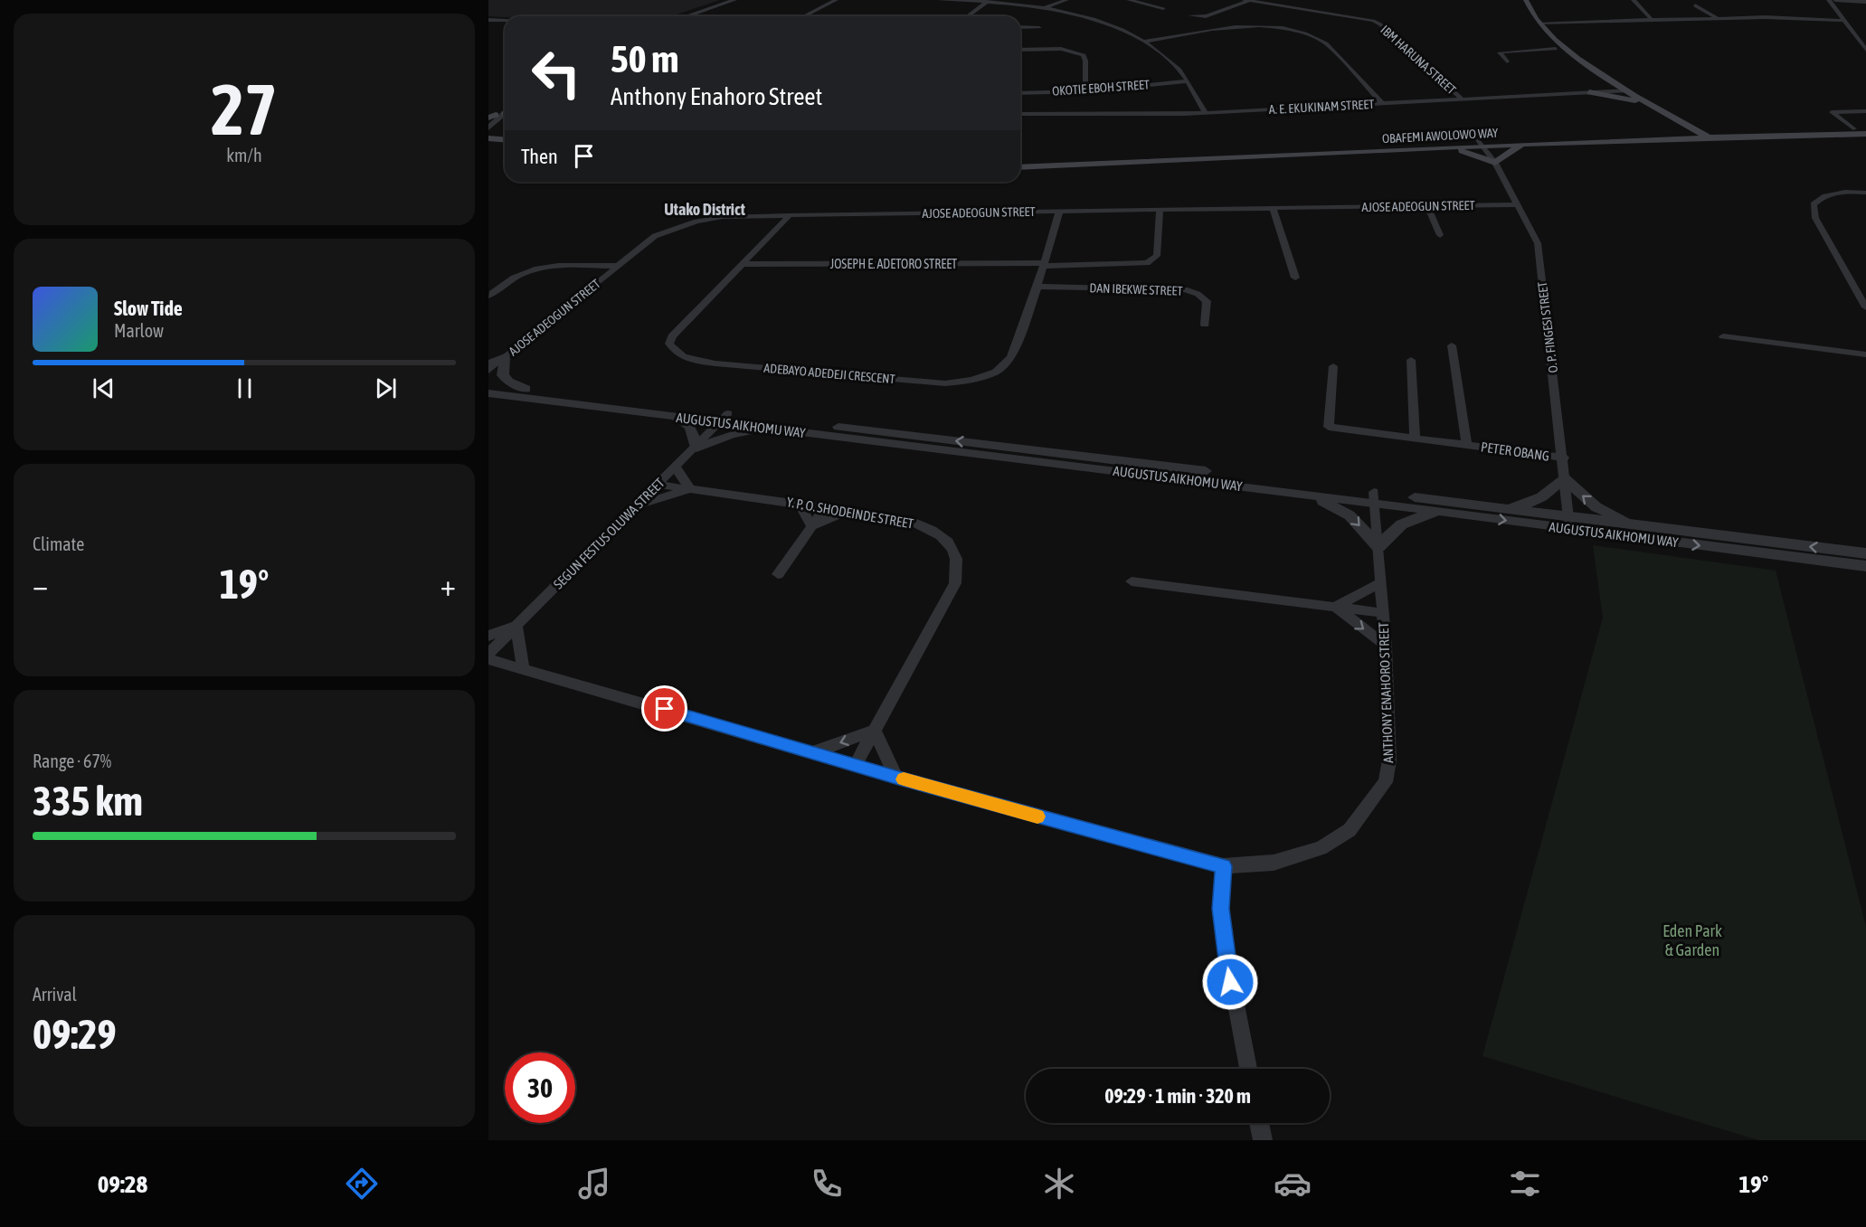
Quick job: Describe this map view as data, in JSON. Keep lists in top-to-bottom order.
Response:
{
  "streets": {
    "main road": ["OBAFEMI AWOLOWO WAY"],
    "street": [
      "IBM HARUNA STREET",
      "OKOTIE EBOH STREET",
      "A. E. EKUKINAM STREET",
      "AJOSE ADEOGUN STREET",
      "JOSEPH E. ADETORO STREET",
      "DAN IBEKWE STREET",
      "O. P. FINGESI STREET",
      "ADEBAYO ADEDEJI CRESCENT",
      "AUGUSTUS AIKHOMU WAY",
      "PETER OBANG",
      "Y. P. O. SHODEINDE STREET",
      "SEGUN FESTUS OLUWA STREET",
      "ANTHONY ENAHORO STREET"
    ]
  },
  "crossings": [
    ["IBM HARUNA STREET", "A. E. EKUKINAM STREET"],
    ["OBAFEMI AWOLOWO WAY", "O. P. FINGESI STREET"],
    ["AJOSE ADEOGUN STREET", "O. P. FINGESI STREET"],
    ["AJOSE ADEOGUN STREET", "ADEBAYO ADEDEJI CRESCENT"],
    ["JOSEPH E. ADETORO STREET", "ADEBAYO ADEDEJI CRESCENT"],
    ["DAN IBEKWE STREET", "ADEBAYO ADEDEJI CRESCENT"],
    ["O. P. FINGESI STREET", "AUGUSTUS AIKHOMU WAY"],
    ["O. P. FINGESI STREET", "PETER OBANG"],
    ["AUGUSTUS AIKHOMU WAY", "SEGUN FESTUS OLUWA STREET"],
    ["AUGUSTUS AIKHOMU WAY", "ANTHONY ENAHORO STREET"],
    ["Y. P. O. SHODEINDE STREET", "SEGUN FESTUS OLUWA STREET"],
    ["Y. P. O. SHODEINDE STREET", "ANTHONY ENAHORO STREET"]
  ],
  "districts": ["Utako District"],
  "parks": ["Eden Park & Garden"],
  "page": {
    "tile": [
      ["27", "km/h"],
      "Climate",
      ["Range · 67%", "335 km"],
      ["Arrival", "09:29"]
    ],
    "turn": ["50 m", "Anthony Enahoro Street"],
    "then": "Then",
    "song": ["Slow Tide", "Marlow"],
    "heat": ["−", "19°", "+"],
    "limit": "30",
    "trip": "09:29 · 1 min · 320 m",
    "tabs": ["09:28", "19°"]
  }
}
